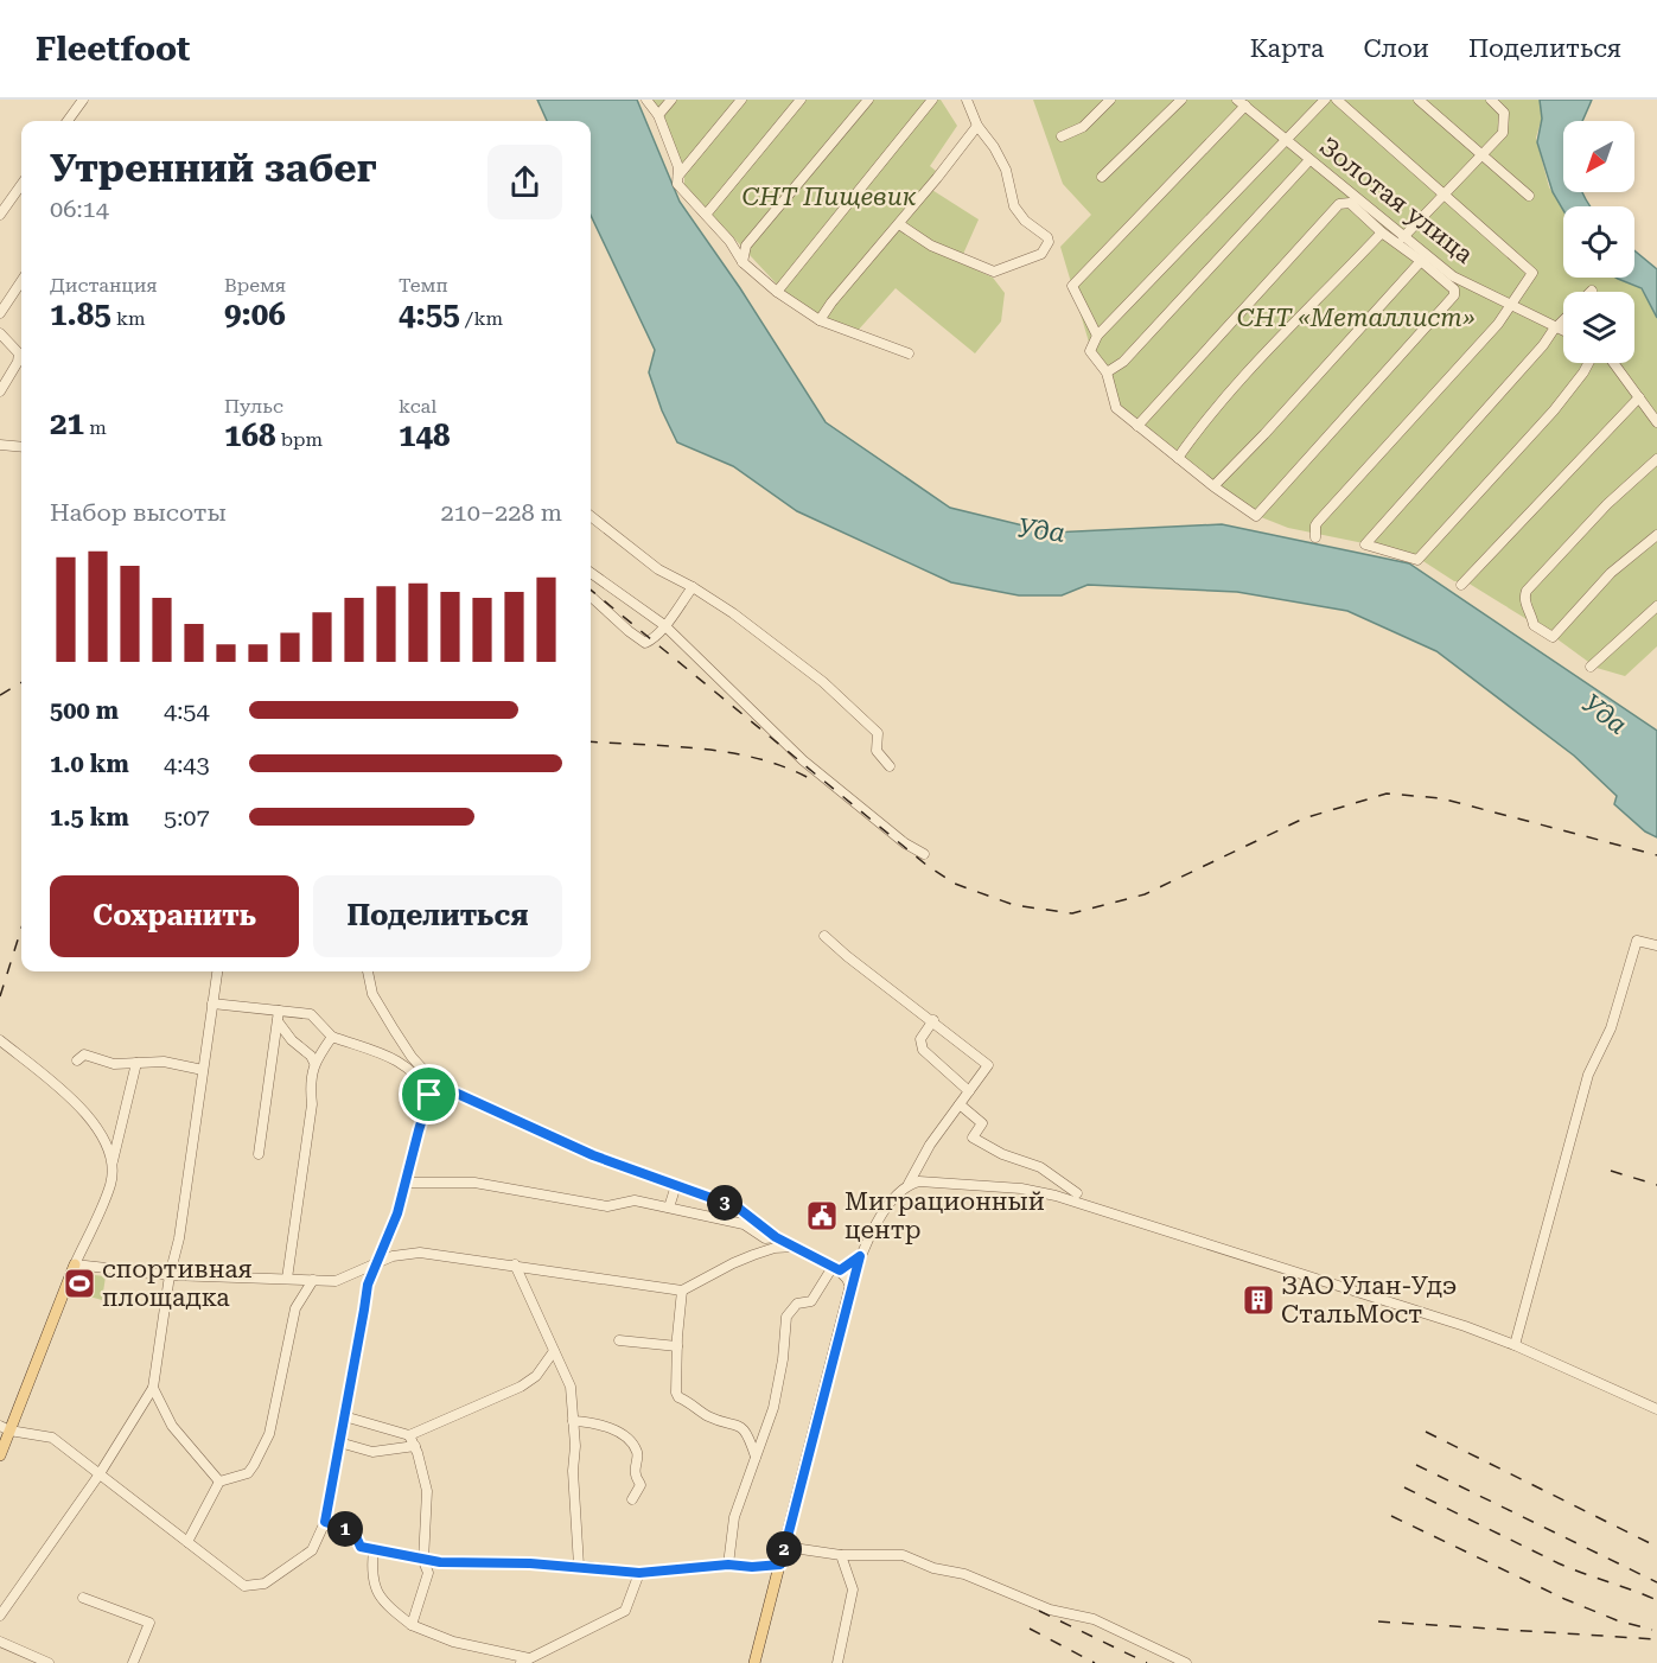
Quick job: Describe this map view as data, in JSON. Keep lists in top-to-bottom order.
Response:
{
  "streets": {
    "street": ["Золотая улица"]
  },
  "water": ["Уда"],
  "parks": ["СНТ Пищевик", "СНТ «Металлист»"],
  "places": {
    "public building": ["Миграционный центр"],
    "sports": ["спортивная площадка"],
    "building": ["ЗАО Улан-Удэ СтальМост"]
  },
  "north": "bottom left",
  "page": {
    "header": "Fleetfoot",
    "nav": ["Карта", "Слои", "Поделиться"],
    "heading": ["Утренний забег", "06:14"],
    "stats": [
      ["Дистанция", "1.85 km"],
      ["Время", "9:06"],
      ["Темп", "4:55 /km"],
      ["21 m"],
      ["Пульс", "168 bpm"],
      ["kcal", "148"]
    ],
    "chart": ["Набор высоты", "210–228 m"],
    "list": [
      {
        "name": "500 m",
        "note": "4:54"
      },
      {
        "name": "1.0 km",
        "note": "4:43"
      },
      {
        "name": "1.5 km",
        "note": "5:07"
      }
    ],
    "buttons": ["Сохранить", "Поделиться"],
    "pins": ["3", "1", "2"]
  }
}
